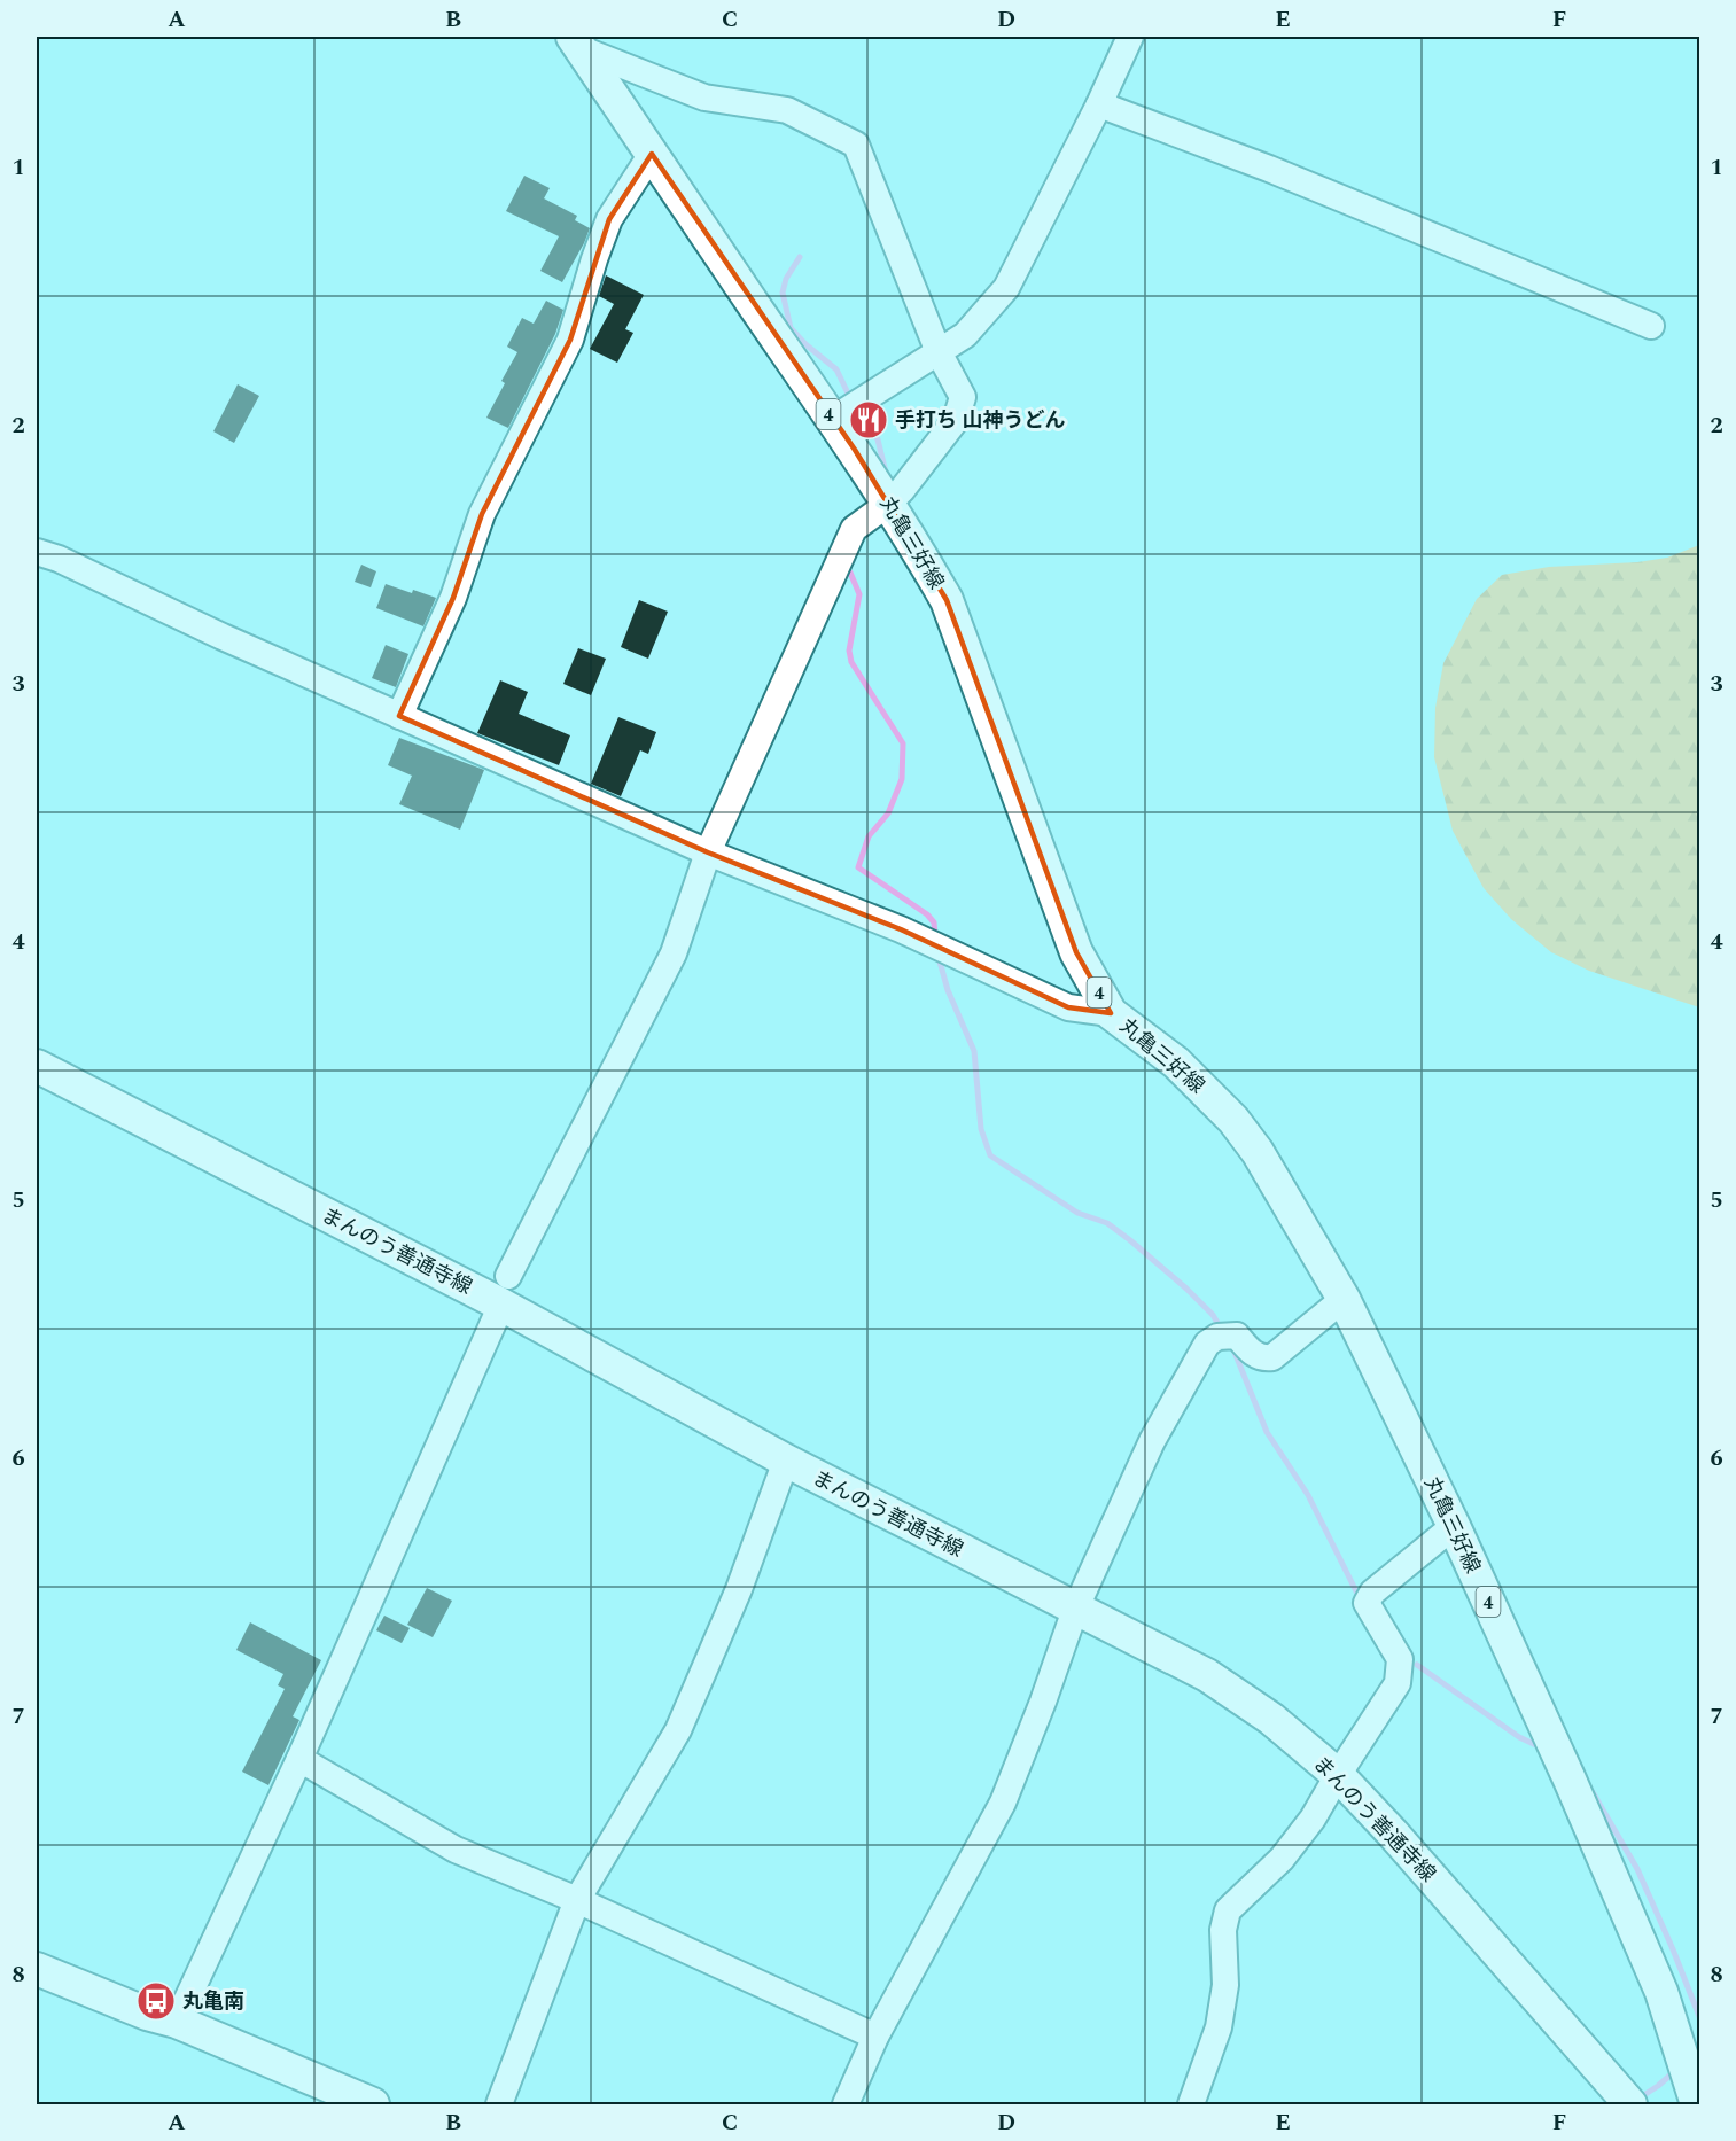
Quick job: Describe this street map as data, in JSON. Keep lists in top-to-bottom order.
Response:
{
  "streets": {
    "main road": ["4", "丸亀三好線", "まんのう善通寺線"]
  },
  "places": {
    "restaurant": ["手打ち 山神うどん"],
    "bus stop": ["丸亀南"]
  },
  "grid": {
    "columns": [
      "A",
      "B",
      "C",
      "D",
      "E",
      "F"
    ],
    "rows": [
      "1",
      "2",
      "3",
      "4",
      "5",
      "6",
      "7",
      "8"
    ]
  }
}
